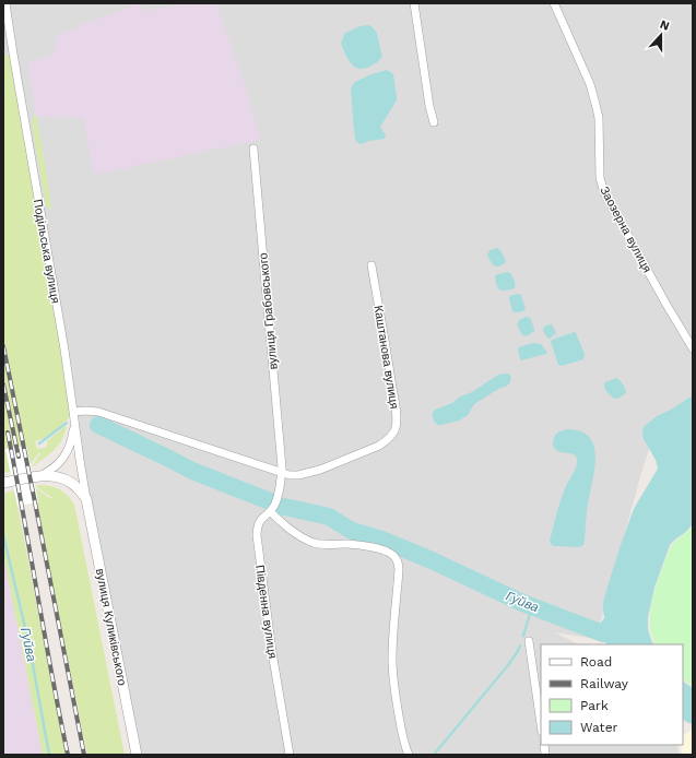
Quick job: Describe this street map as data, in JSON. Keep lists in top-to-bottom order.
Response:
{
  "streets": {
    "street": [
      "Заозерна вулиця",
      "Подільська вулиця",
      "вулиця Грабовського",
      "Каштанова вулиця",
      "Південна вулиця",
      "вулиця Куликівського"
    ]
  },
  "crossings": [
    ["Подільська вулиця", "Каштанова вулиця"],
    ["Подільська вулиця", "вулиця Куликівського"],
    ["вулиця Грабовського", "Каштанова вулиця"],
    ["вулиця Грабовського", "Південна вулиця"],
    ["Каштанова вулиця", "Південна вулиця"]
  ],
  "water": ["Гуйва"],
  "legend": [
    "Road",
    "Railway",
    "Park",
    "Water"
  ],
  "north": "top"
}
